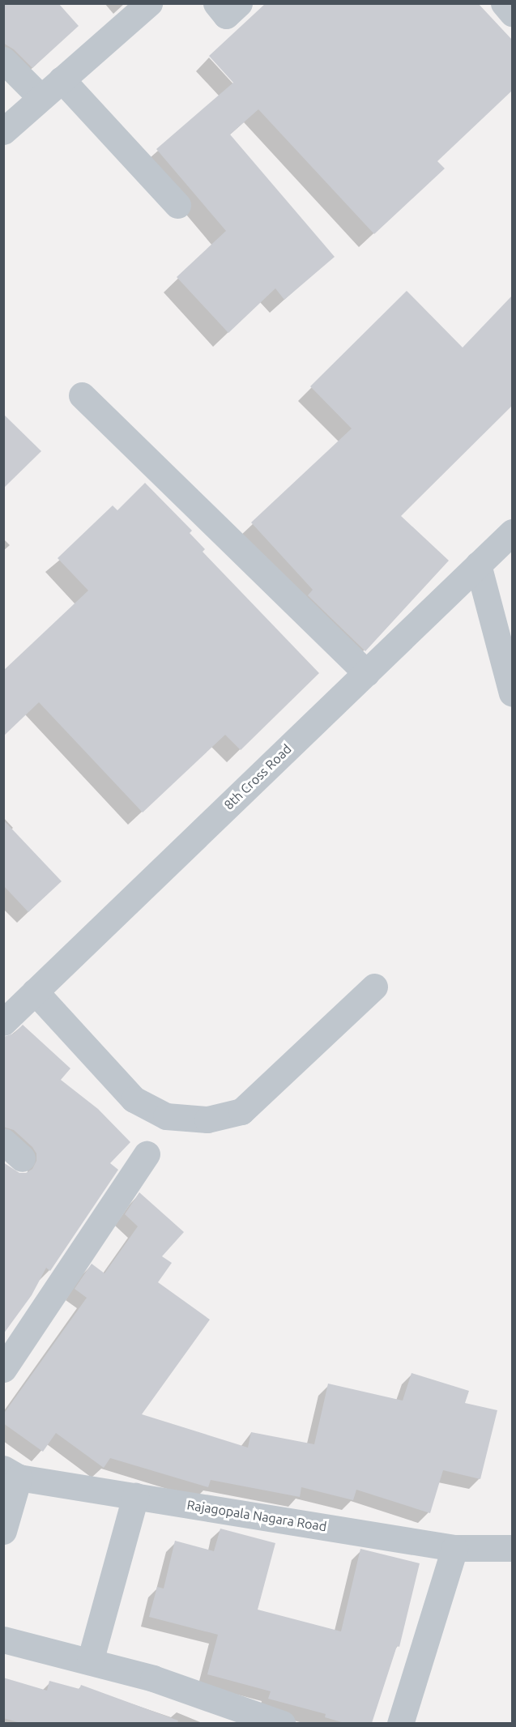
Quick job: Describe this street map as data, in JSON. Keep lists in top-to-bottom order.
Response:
{
  "streets": {
    "street": ["8th Cross Road", "Rajagopala Nagara Road"]
  }
}
